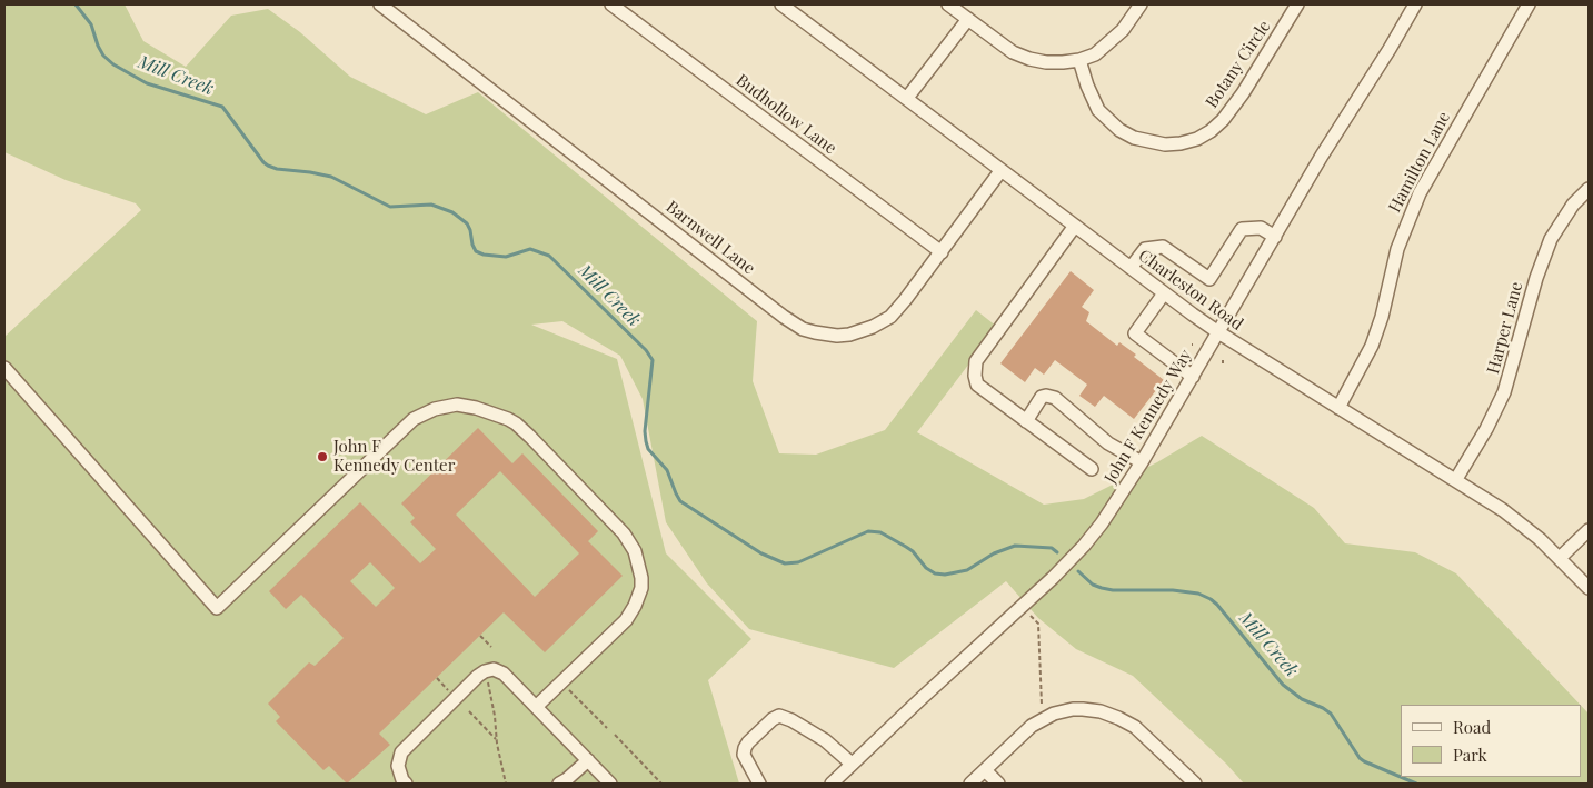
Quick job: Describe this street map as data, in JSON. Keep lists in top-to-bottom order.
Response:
{
  "streets": {
    "street": [
      "Botany Circle",
      "Budhollow Lane",
      "Hamilton Lane",
      "Barnwell Lane",
      "Charleston Road",
      "Harper Lane",
      "John F Kennedy Way"
    ]
  },
  "crossings": [
    ["Budhollow Lane", "Barnwell Lane"],
    ["Hamilton Lane", "Charleston Road"],
    ["Barnwell Lane", "Charleston Road"],
    ["Charleston Road", "Harper Lane"],
    ["Charleston Road", "John F Kennedy Way"]
  ],
  "water": ["Mill Creek"],
  "places": ["John F Kennedy Center"],
  "legend": ["Road", "Park"]
}
